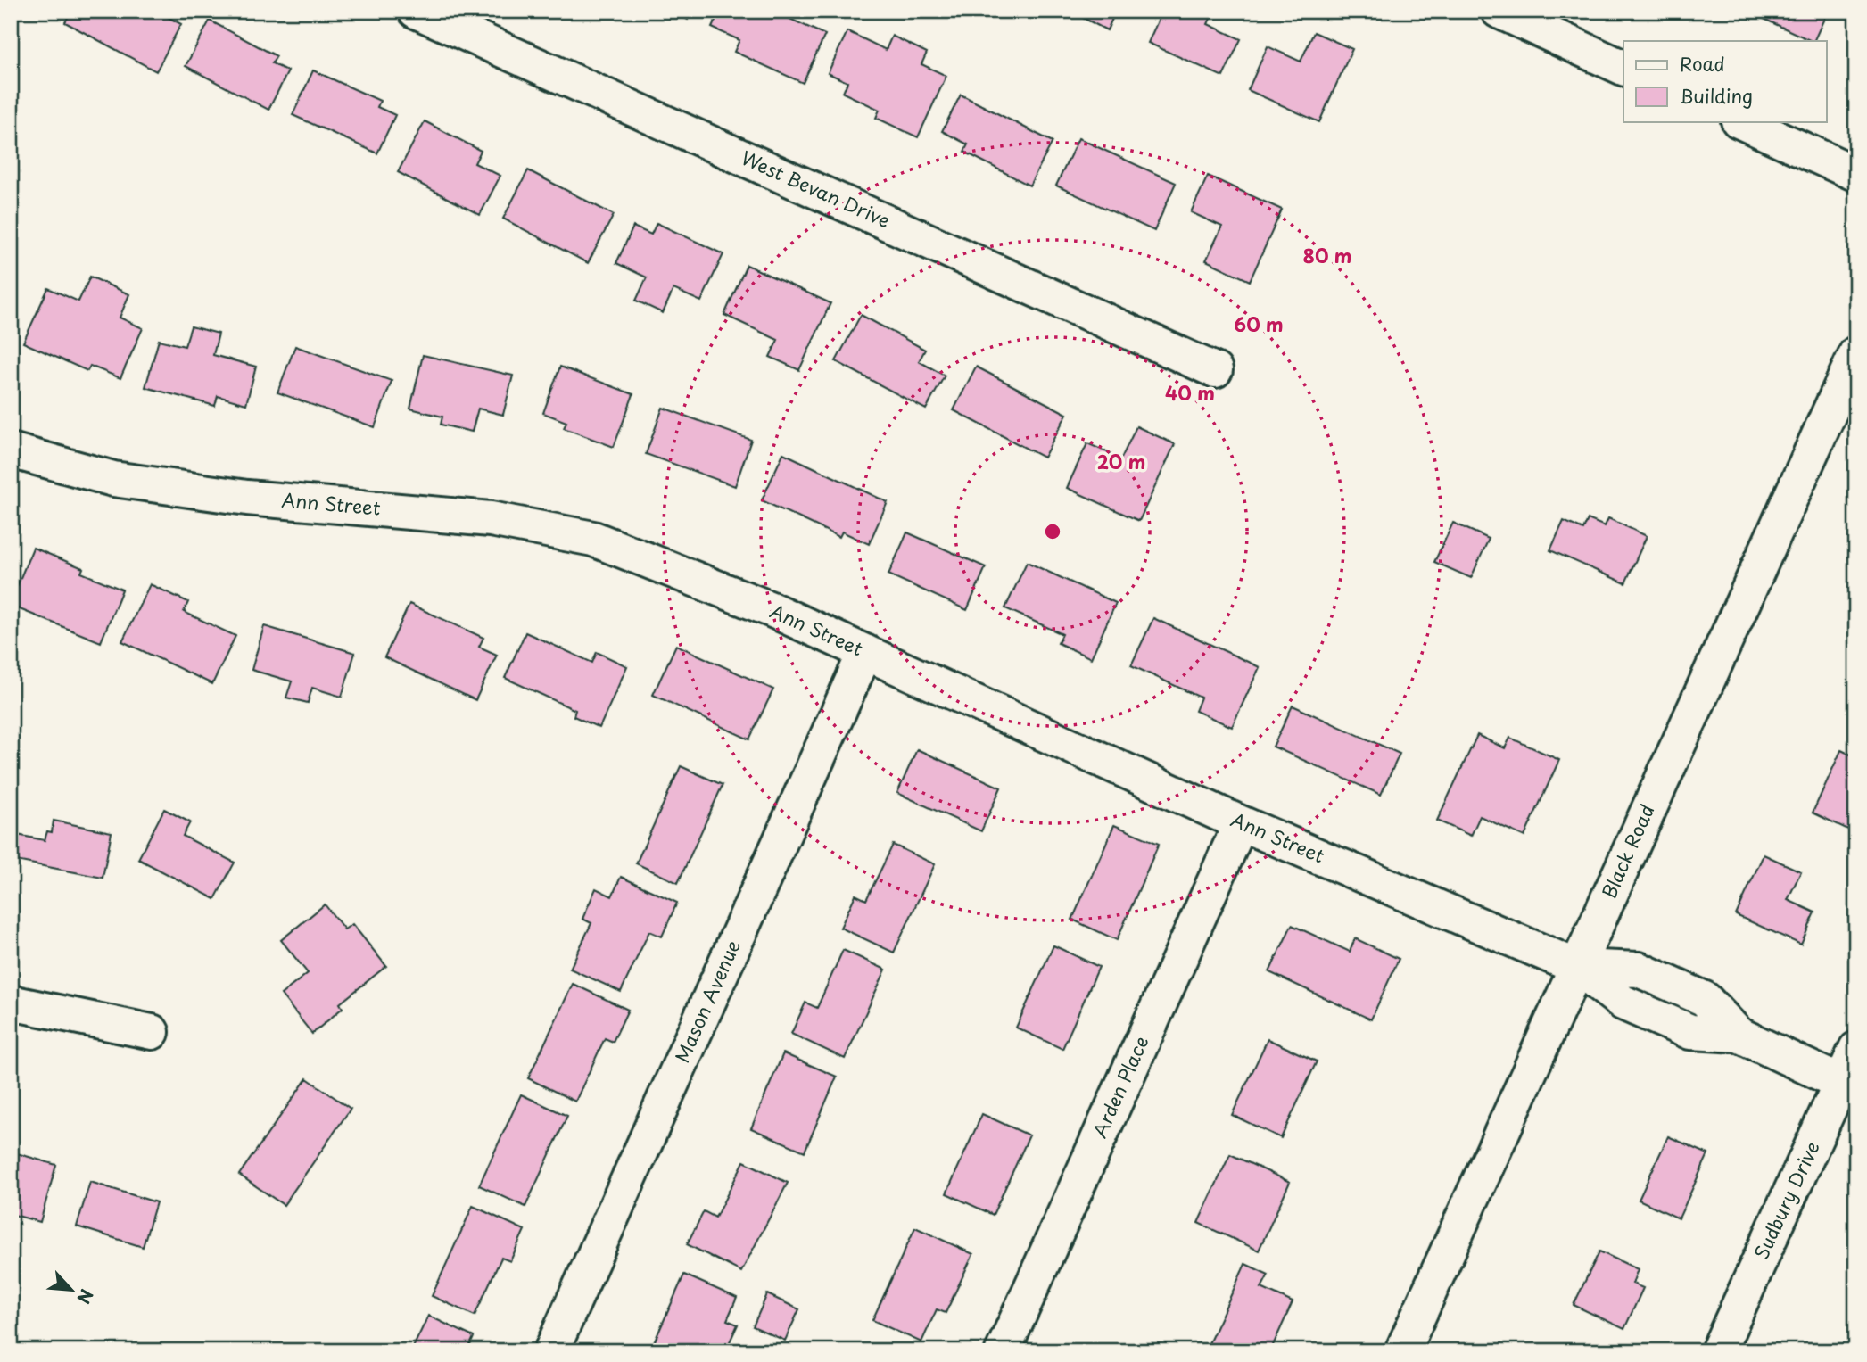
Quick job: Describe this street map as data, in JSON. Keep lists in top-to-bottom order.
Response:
{
  "streets": {
    "street": [
      "West Bevan Drive",
      "Ann Street",
      "Black Road",
      "Mason Avenue",
      "Arden Place",
      "Sudbury Drive"
    ]
  },
  "crossings": [
    ["Ann Street", "Black Road"],
    ["Ann Street", "Mason Avenue"],
    ["Ann Street", "Arden Place"],
    ["Ann Street", "Sudbury Drive"]
  ],
  "legend": ["Road", "Building"],
  "north": "bottom right",
  "rings": [
    "80 m",
    "60 m",
    "40 m",
    "20 m"
  ]
}
